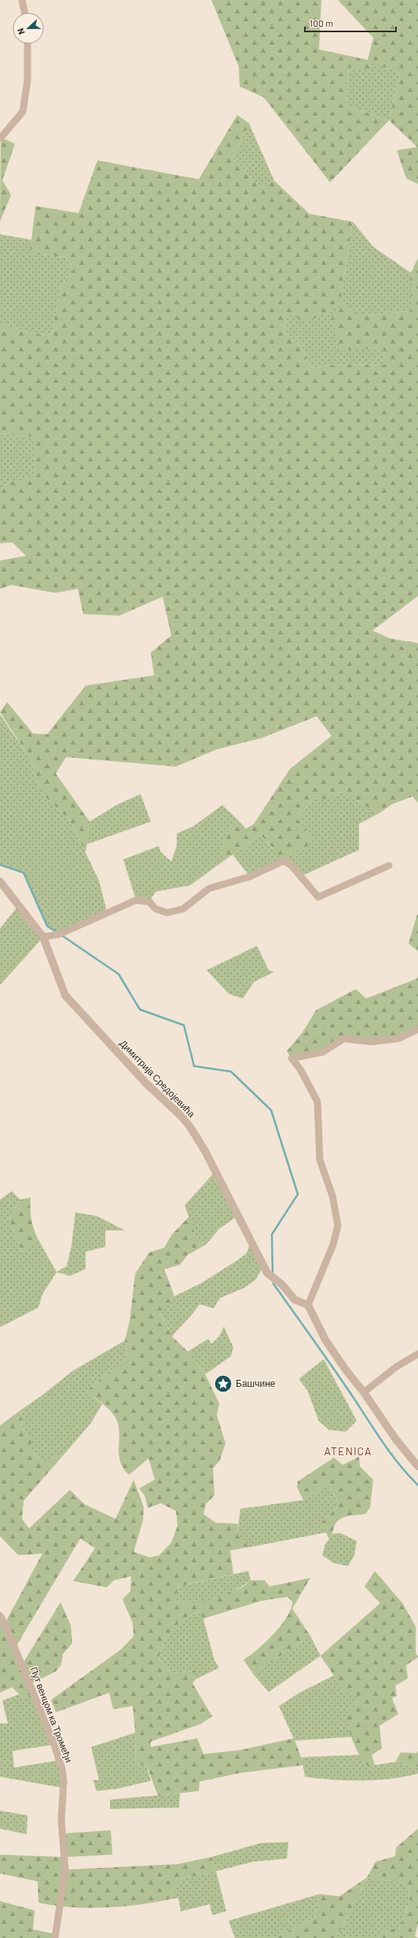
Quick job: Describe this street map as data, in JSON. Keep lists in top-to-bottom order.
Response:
{
  "streets": {
    "street": ["Димитрија Средојевића", "Пут венцом ка Тромеђи"]
  },
  "districts": ["ATENICA"],
  "places": {
    "place": ["Башчине"]
  },
  "scale_bar": "100 m",
  "north": "left"
}
